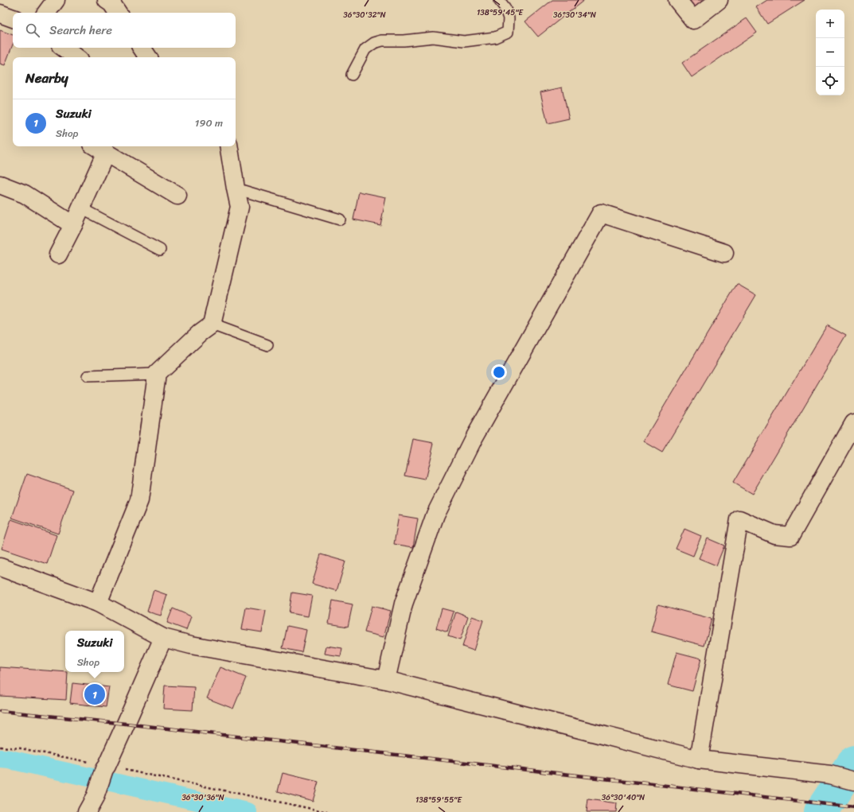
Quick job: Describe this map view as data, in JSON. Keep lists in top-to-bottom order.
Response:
{
  "page": {
    "map_buttons": ["+", "−"],
    "search": "Search here",
    "heading": "Nearby",
    "list": [
      {
        "mark": "1",
        "name": "Suzuki",
        "note": "Shop",
        "value": "190 m"
      }
    ],
    "popup": ["Suzuki", "Shop"],
    "pins": "1"
  },
  "coordinates": [
    "138°59'45\"E",
    "36°30'32\"N",
    "36°30'34\"N",
    "36°30'36\"N",
    "36°30'40\"N",
    "138°59'55\"E"
  ]
}
